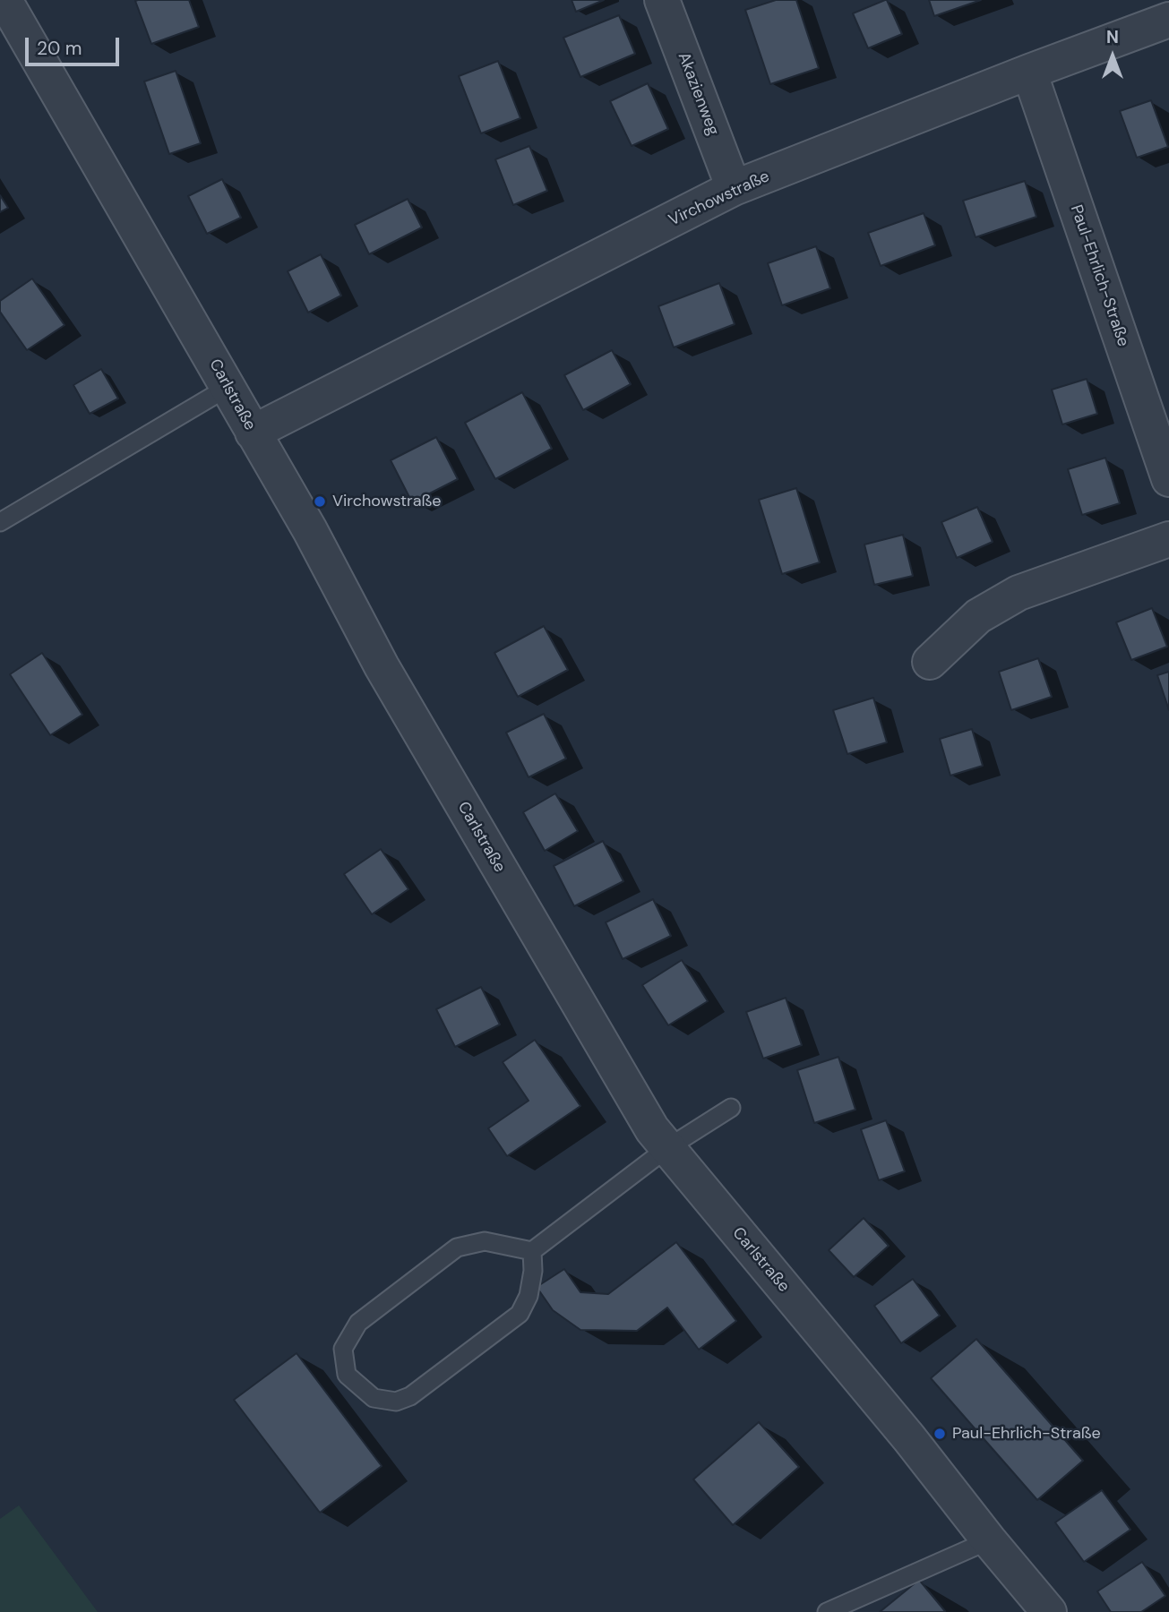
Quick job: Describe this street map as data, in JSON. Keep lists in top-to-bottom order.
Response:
{
  "streets": {
    "street": [
      "Akazienweg",
      "Virchowstraße",
      "Paul-Ehrlich-Straße",
      "Carlstraße"
    ]
  },
  "crossings": [
    ["Akazienweg", "Virchowstraße"],
    ["Virchowstraße", "Paul-Ehrlich-Straße"],
    ["Virchowstraße", "Carlstraße"]
  ],
  "places": ["Virchowstraße", "Paul-Ehrlich-Straße"],
  "scale_bar": "20 m",
  "north": "top"
}
